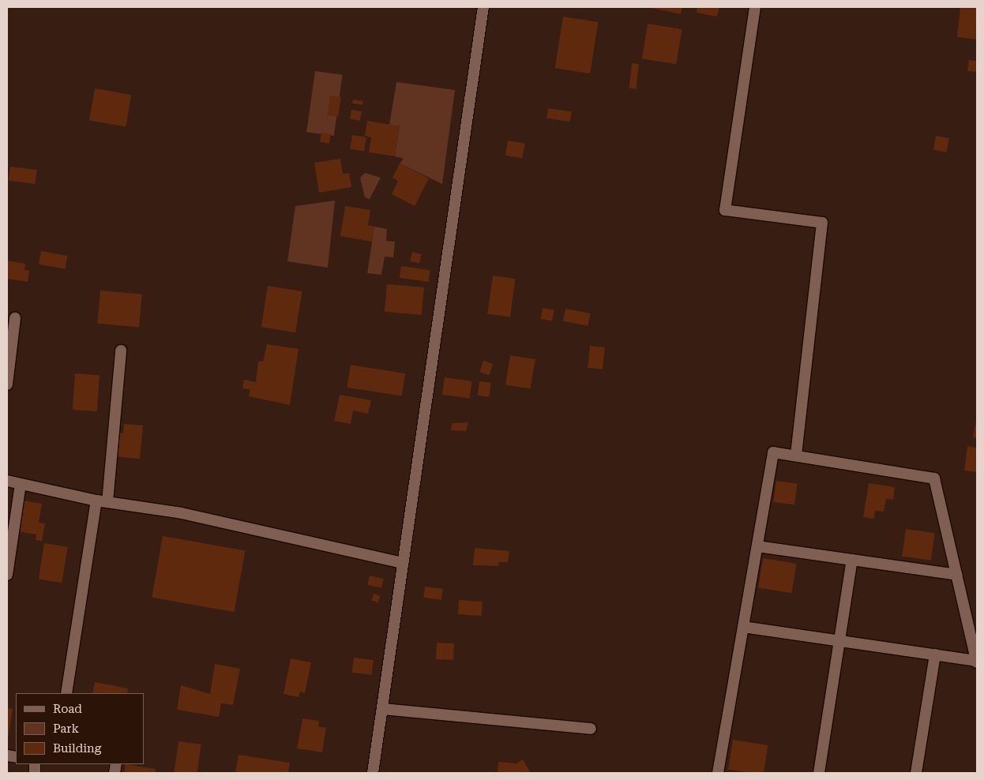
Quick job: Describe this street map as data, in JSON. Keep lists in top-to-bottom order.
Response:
{
  "legend": ["Road", "Park", "Building"]
}
